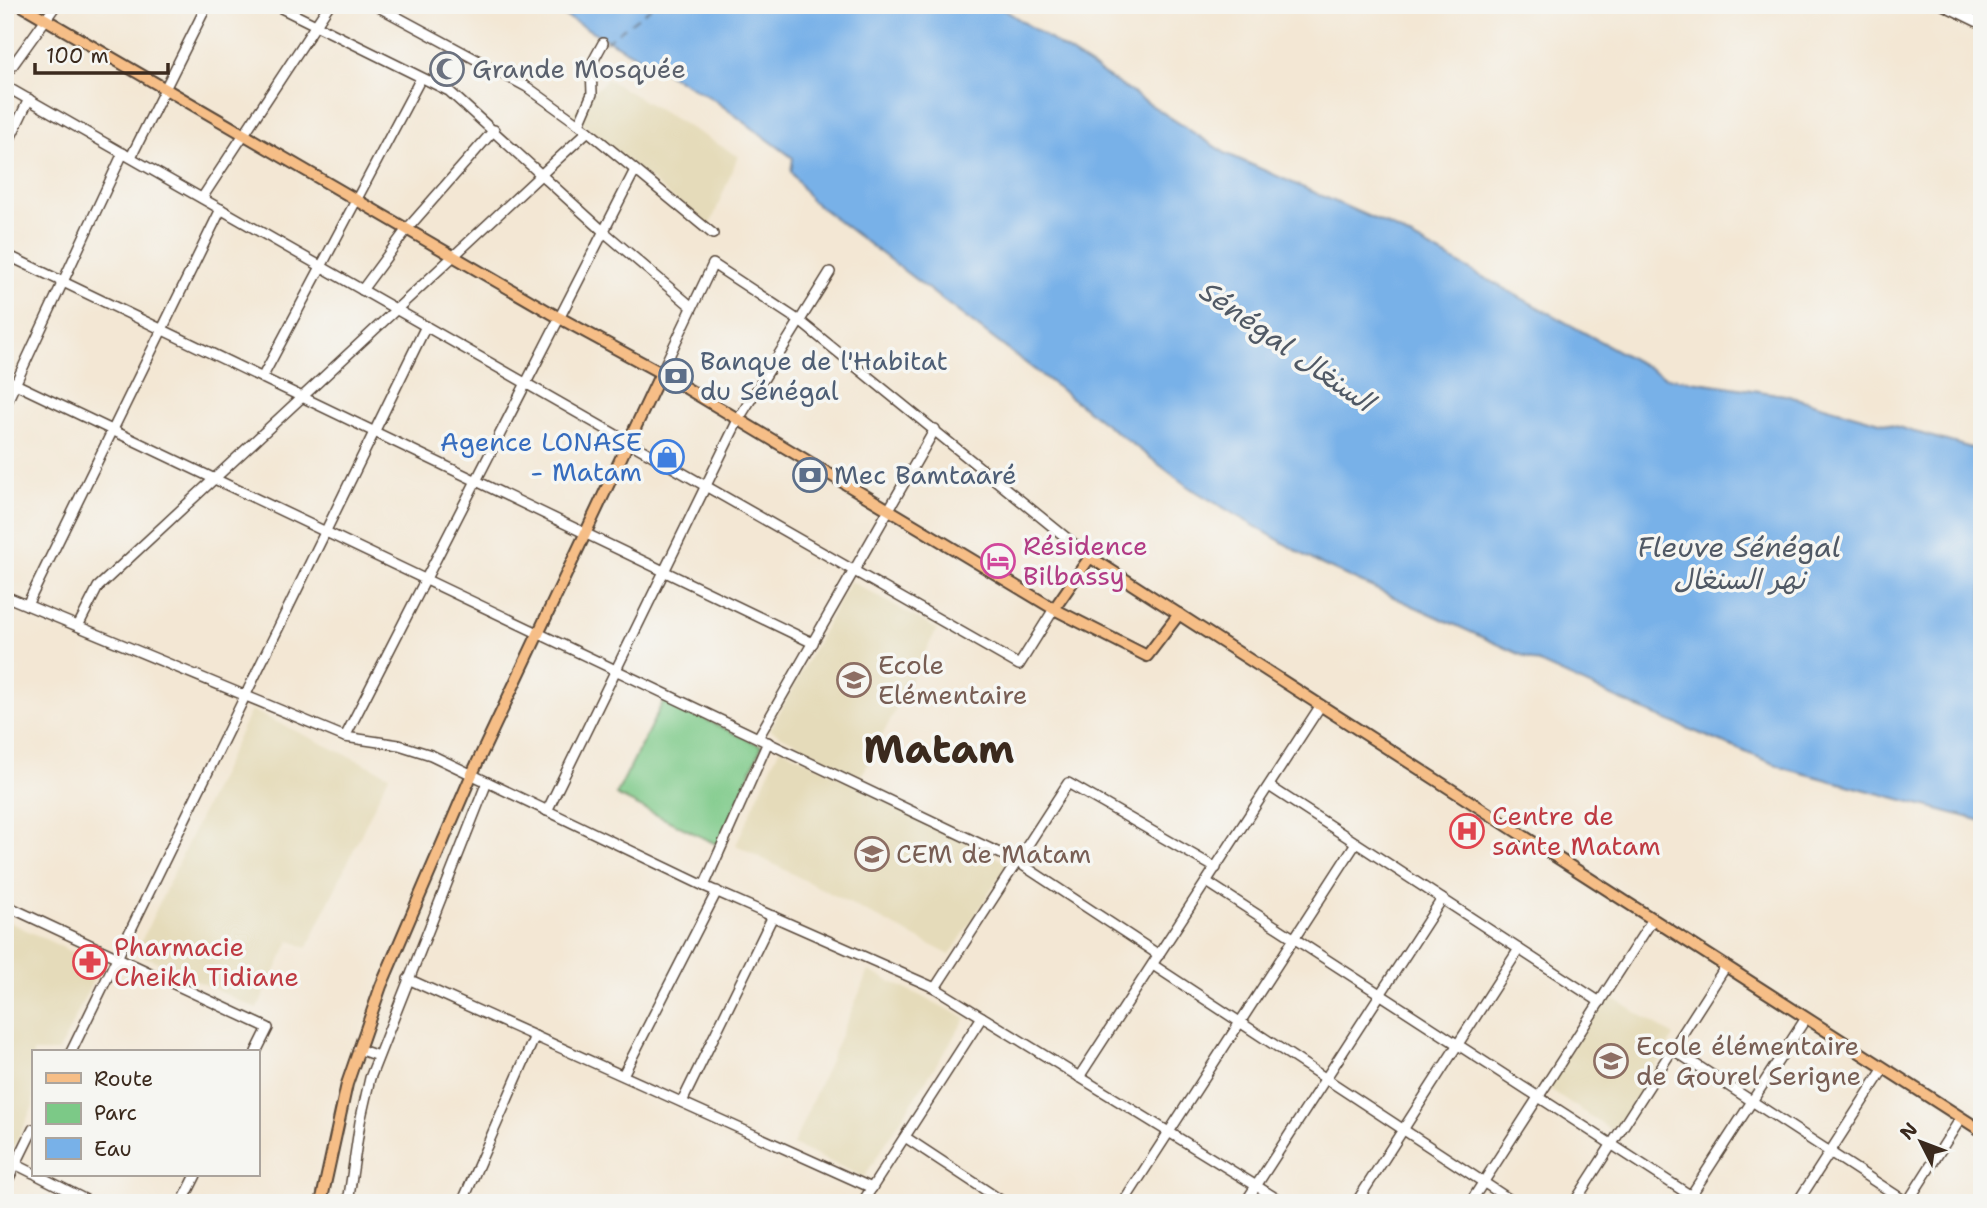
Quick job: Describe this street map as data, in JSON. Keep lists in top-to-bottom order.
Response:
{
  "districts": ["Matam"],
  "water": ["Sénégal السنغال", "Fleuve Sénégal نهر السنغال"],
  "places": {
    "mosque": ["Grande Mosquée"],
    "bank": ["Banque de l'Habitat du Sénégal", "Mec Bamtaaré"],
    "shop": ["Agence LONASE - Matam"],
    "hotel": ["Résidence Bilbassy"],
    "school or university": ["Ecole Elémentaire", "CEM de Matam", "Ecole élémentaire de Gourel Serigne"],
    "hospital": ["Centre de sante Matam"],
    "pharmacy": ["Pharmacie Cheikh Tidiane"]
  },
  "legend": ["Route", "Parc", "Eau"],
  "scale_bar": "100 m",
  "north": "top left"
}
